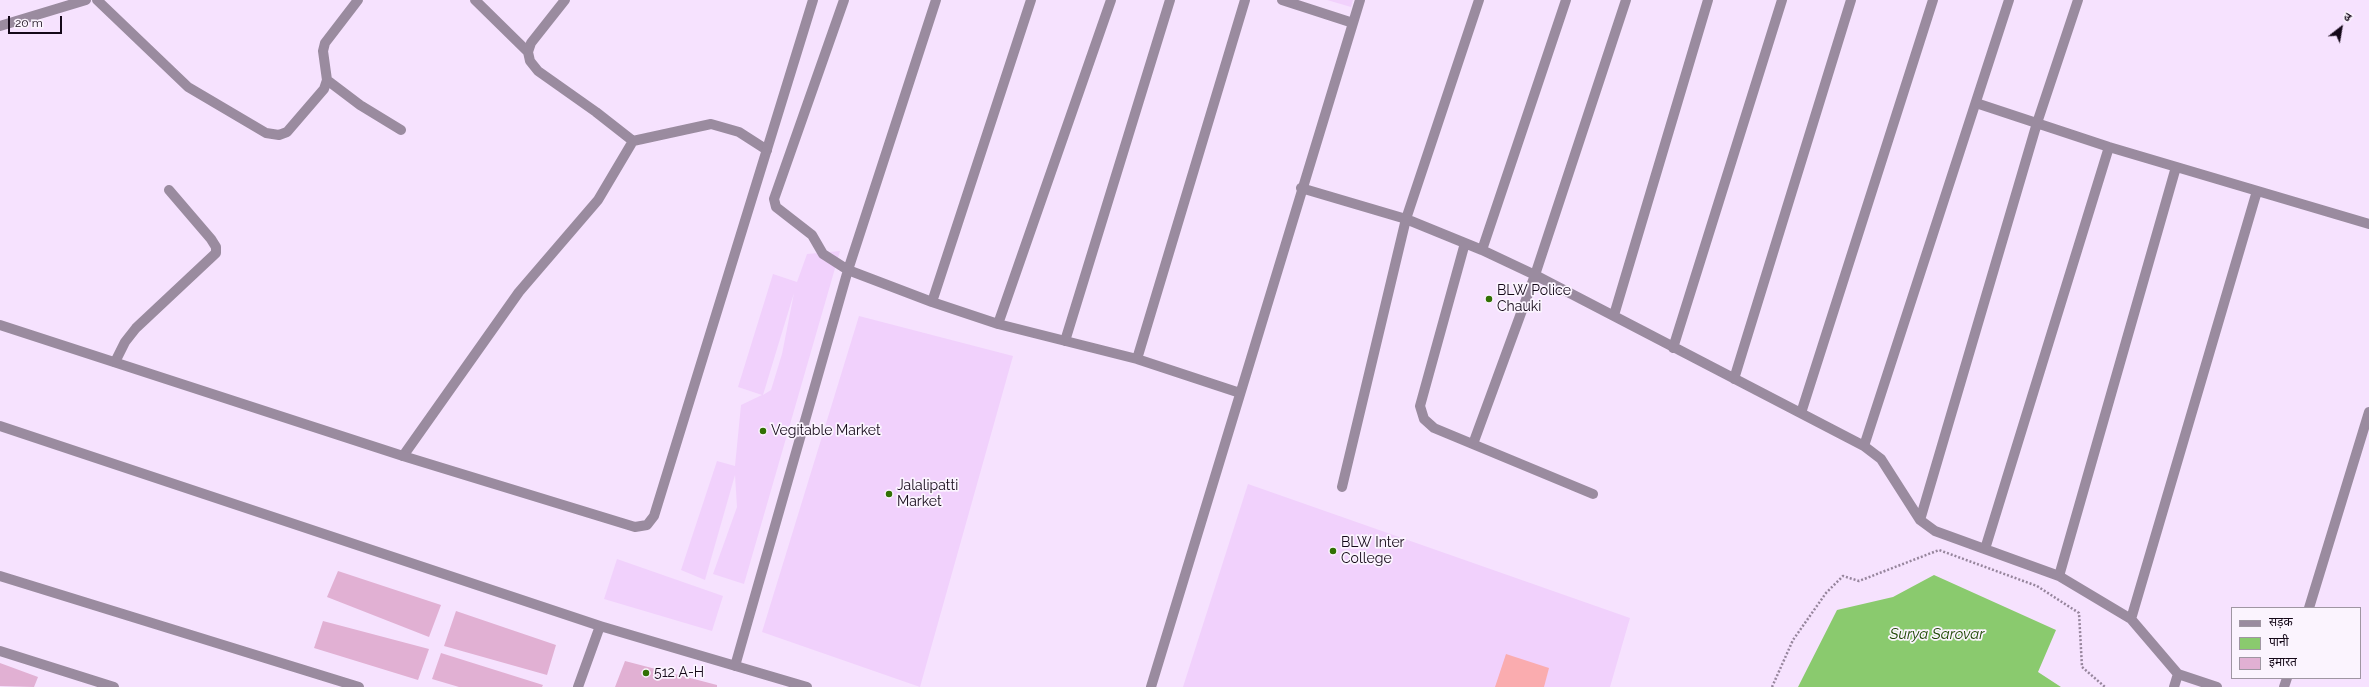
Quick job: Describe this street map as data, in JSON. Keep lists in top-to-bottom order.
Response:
{
  "water": ["Surya Sarovar"],
  "places": [
    "BLW Police Chauki",
    "Vegitable Market",
    "Jalalipatti Market",
    "BLW Inter College",
    "512 A-H"
  ],
  "legend": ["सड़क", "पानी", "इमारत"],
  "scale_bar": "20 m",
  "north": "top right"
}
